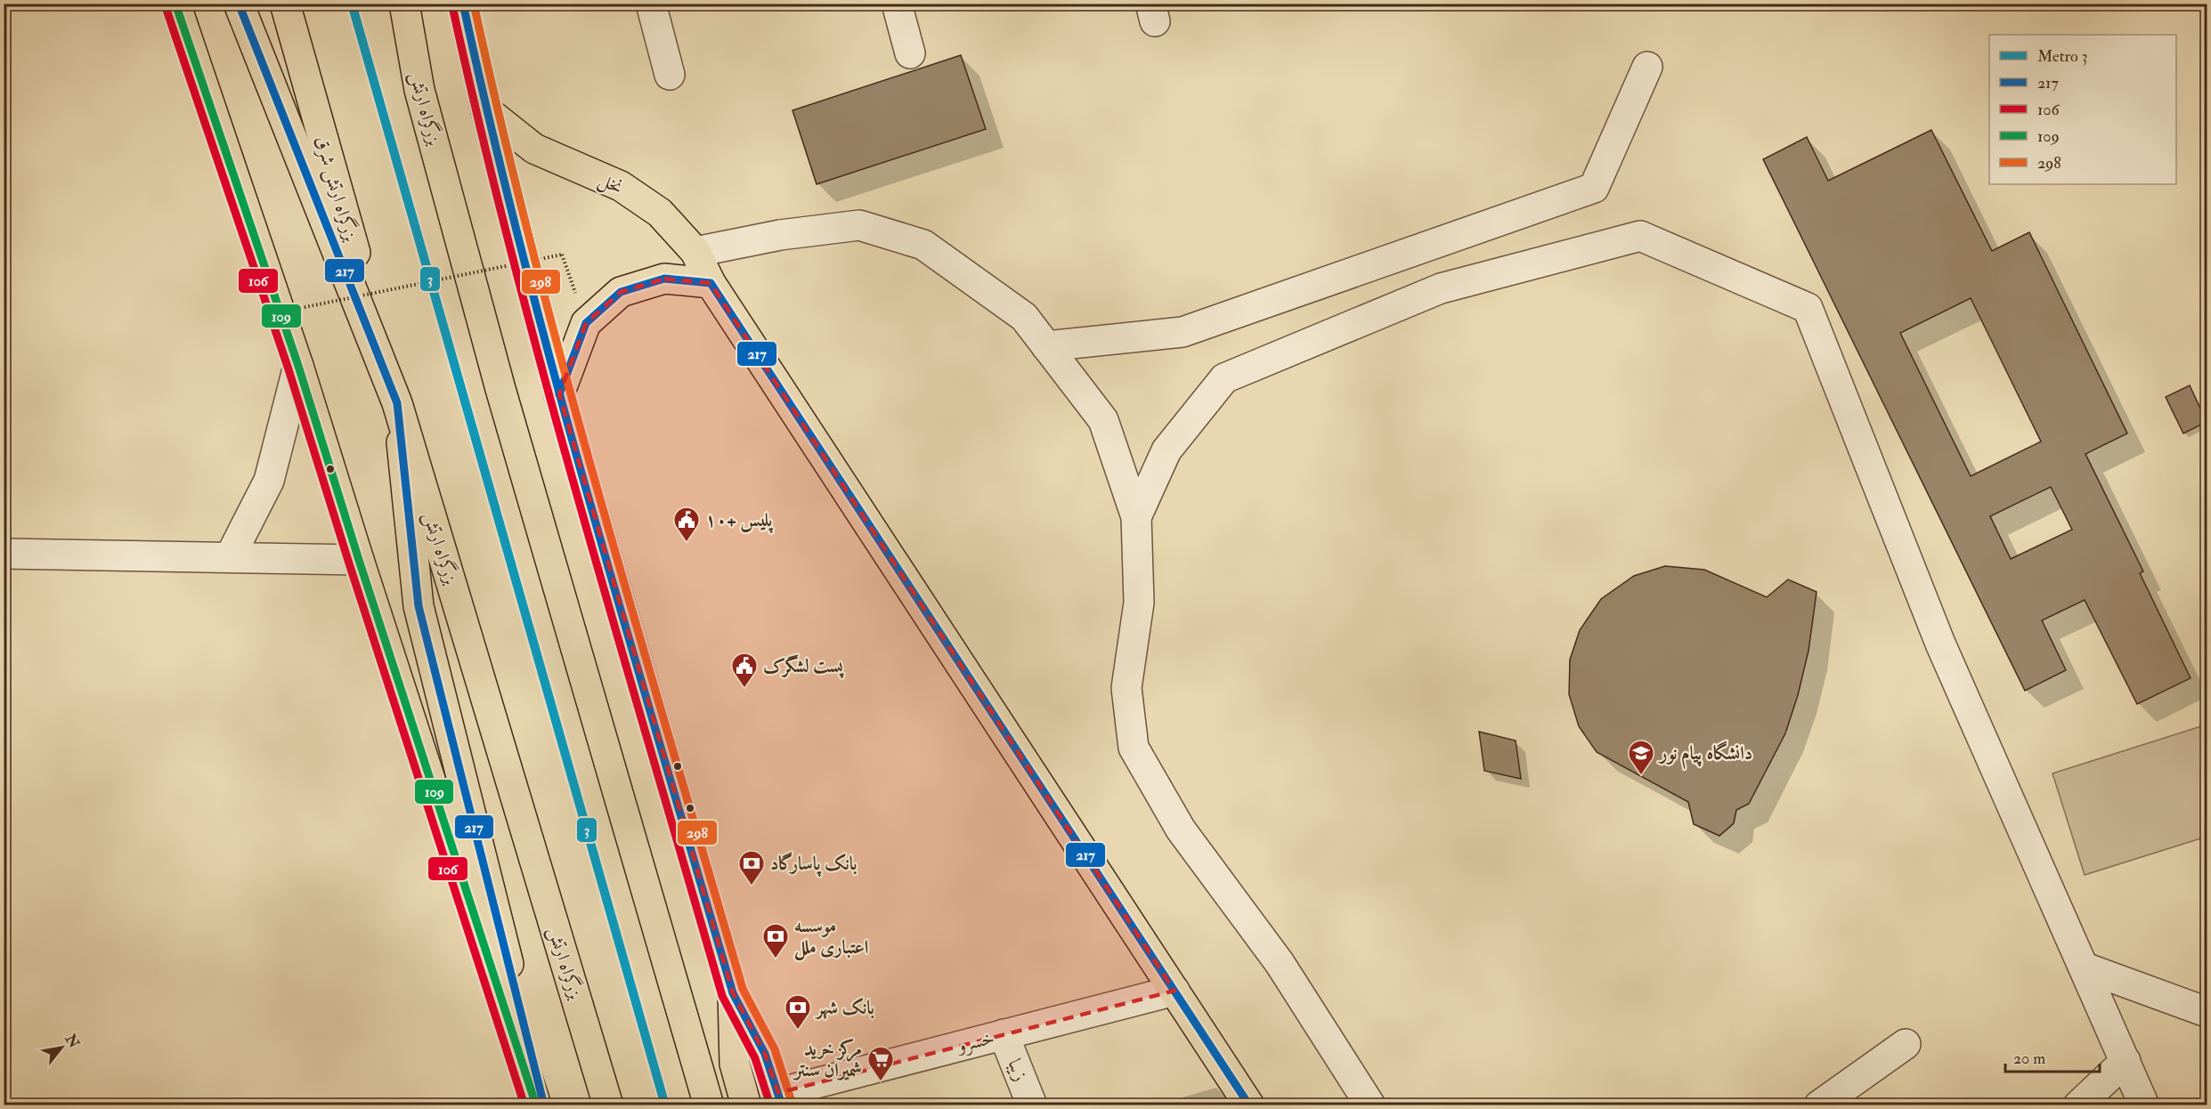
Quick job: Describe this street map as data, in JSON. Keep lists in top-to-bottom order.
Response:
{
  "streets": {
    "main road": ["بزرگراه ارتش", "نخل", "بزرگراه ارتش شرق"],
    "street": ["خسرو", "زیبا"]
  },
  "crossings": [
    ["بزرگراه ارتش", "بزرگراه ارتش شرق"],
    ["نخل", "خسرو"],
    ["خسرو", "زیبا"]
  ],
  "places": {
    "public building": ["پلیس +۱۰", "پست لشگرک"],
    "school or university": ["دانشگاه پیام نور"],
    "bank": ["بانک پاسارگاد", "موسسه اعتباری ملل", "بانک شهر"],
    "supermarket": ["مرکز خرید شمیران سنتر"]
  },
  "lines": [
    "metro line 3",
    "transit line 217",
    "transit line 109",
    "transit line 298",
    "transit line 106"
  ],
  "legend": [
    "Metro 3",
    "217",
    "106",
    "109",
    "298"
  ],
  "scale_bar": "20 m",
  "north": "top right"
}
